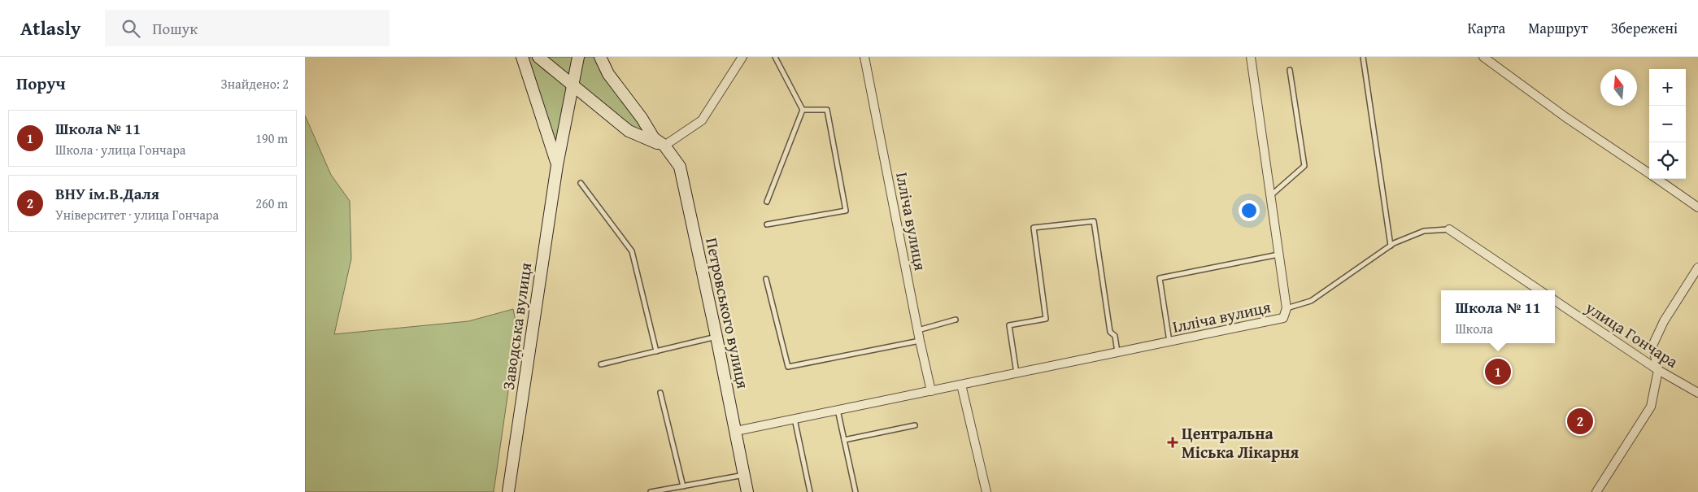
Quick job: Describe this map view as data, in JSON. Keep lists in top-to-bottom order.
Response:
{
  "streets": {
    "main road": ["Петровського вулиця", "Заводська вулиця"],
    "street": ["Ілліча вулиця", "улица Гончара"]
  },
  "crossings": [
    ["Ілліча вулиця", "Петровського вулиця"]
  ],
  "places": {
    "health": ["Центральна Міська Лікарня"]
  },
  "north": "top",
  "page": {
    "header": "Atlasly",
    "search": "Пошук",
    "nav": ["Карта", "Маршрут", "Збережені"],
    "heading": ["Поруч", "Знайдено: 2"],
    "map_buttons": ["+", "−"],
    "list": [
      {
        "mark": "1",
        "name": "Школа № 11",
        "note": "Школа · улица Гончара",
        "value": "190 m"
      },
      {
        "mark": "2",
        "name": "ВНУ ім.В.Даля",
        "note": "Університет · улица Гончара",
        "value": "260 m"
      }
    ],
    "popup": ["Школа № 11", "Школа"],
    "pins": ["1", "2"]
  }
}
